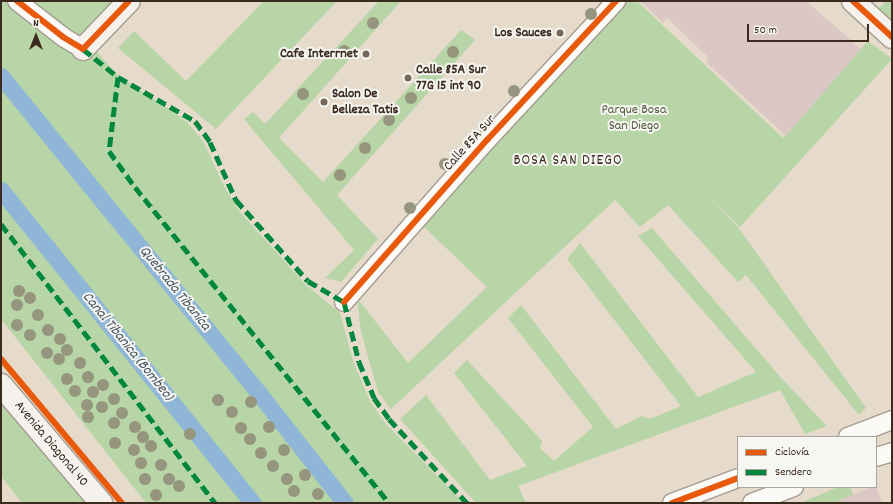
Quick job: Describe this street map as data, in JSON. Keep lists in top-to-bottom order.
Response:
{
  "streets": {
    "main road": ["Avenida Diagonal 40"],
    "street": ["Calle 85A Sur"]
  },
  "districts": ["BOSA SAN DIEGO"],
  "water": ["Quebrada Tibaníca", "Canal Tibanica (Bombeo)"],
  "parks": ["Parque Bosa San Diego"],
  "places": [
    "Los Sauces",
    "Cafe Interrnet",
    "Calle 85A Sur 77G 15 int 90",
    "Salon De Belleza Tatis"
  ],
  "legend": ["Ciclovía", "Sendero"],
  "scale_bar": "50 m",
  "north": "top"
}
